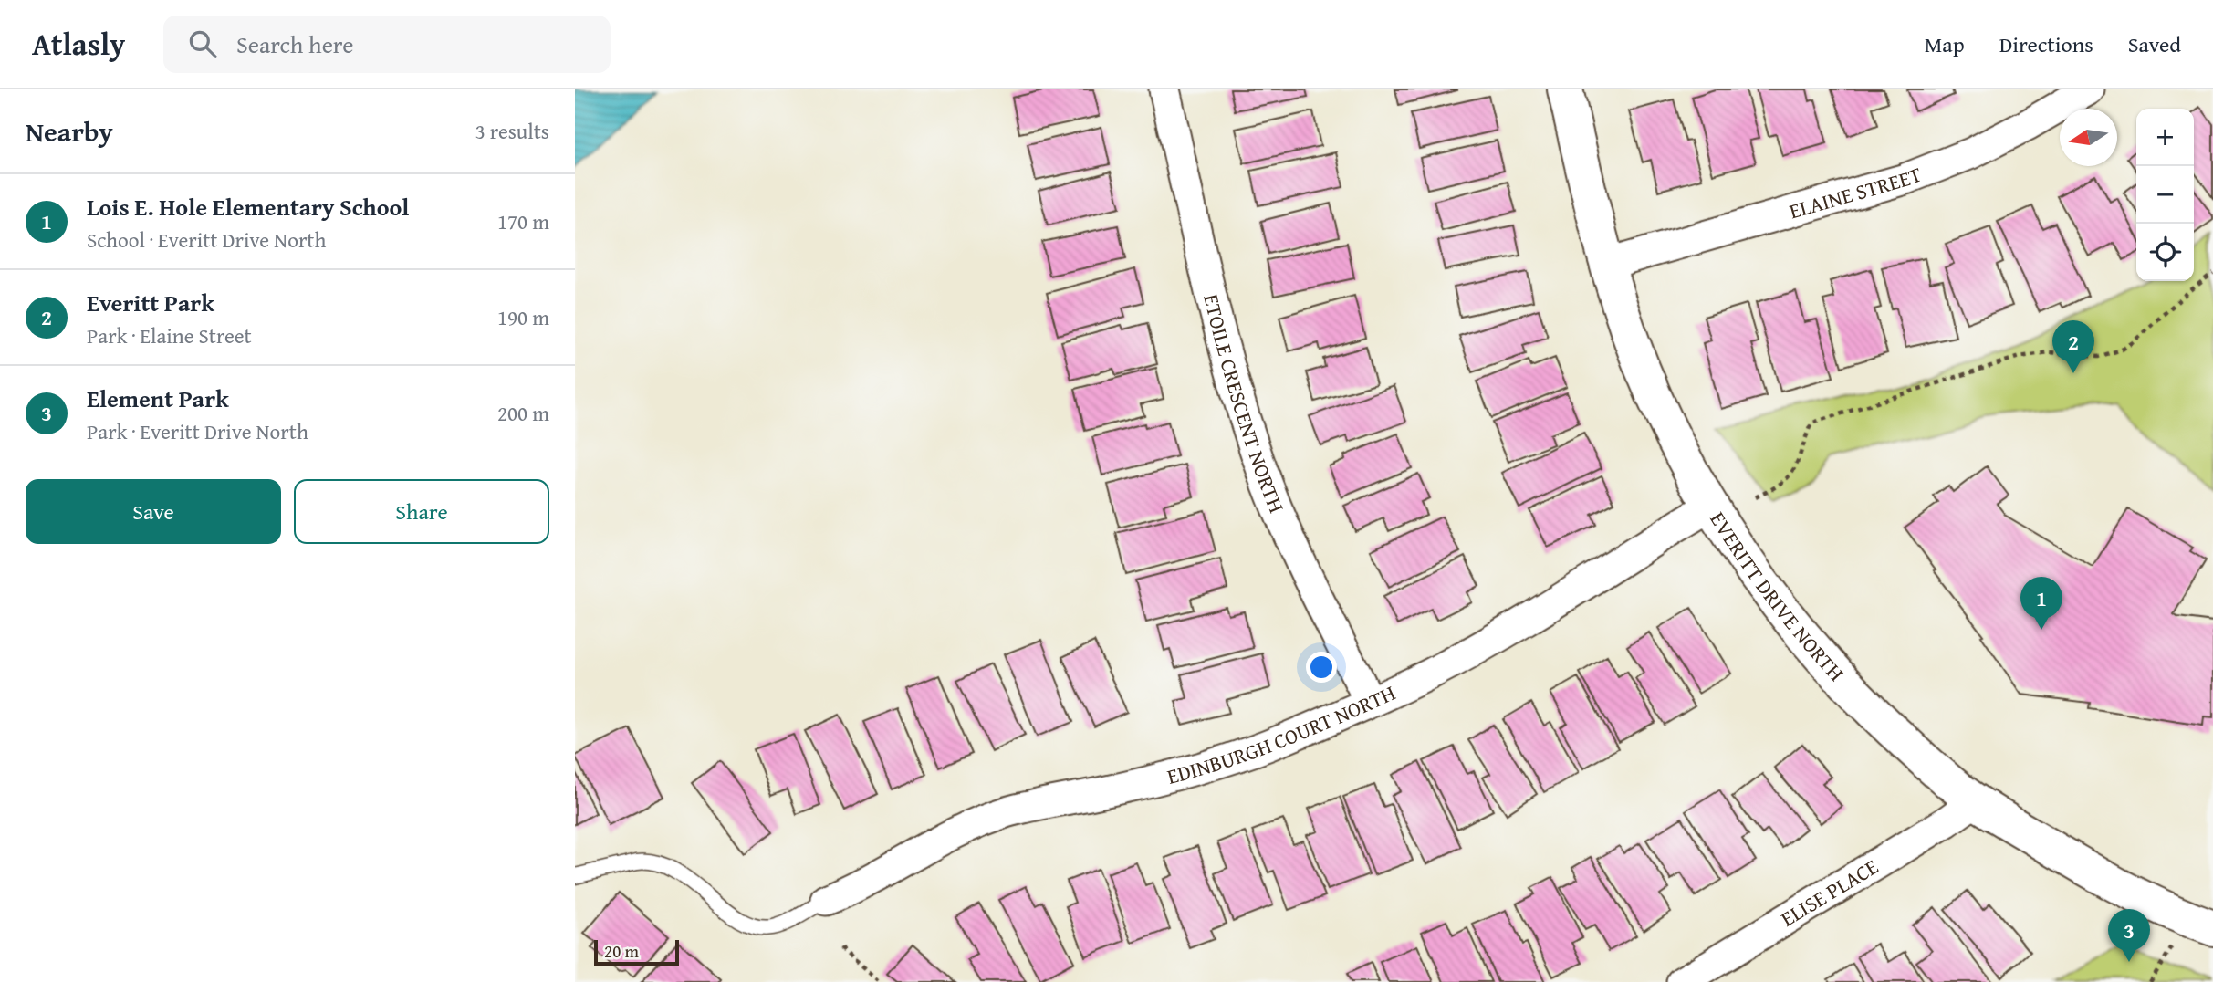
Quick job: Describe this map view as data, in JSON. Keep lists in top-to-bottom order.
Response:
{
  "streets": {
    "street": [
      "ELAINE STREET",
      "ETOILE CRESCENT NORTH",
      "EVERITT DRIVE NORTH",
      "EDINBURGH COURT NORTH",
      "ELISE PLACE"
    ]
  },
  "crossings": [
    ["ELAINE STREET", "EVERITT DRIVE NORTH"],
    ["ETOILE CRESCENT NORTH", "EDINBURGH COURT NORTH"],
    ["EVERITT DRIVE NORTH", "EDINBURGH COURT NORTH"],
    ["EVERITT DRIVE NORTH", "ELISE PLACE"]
  ],
  "scale_bar": "20 m",
  "north": "left",
  "page": {
    "header": "Atlasly",
    "search": "Search here",
    "nav": ["Map", "Directions", "Saved"],
    "heading": ["Nearby", "3 results"],
    "map_buttons": ["+", "−"],
    "list": [
      {
        "mark": "1",
        "name": "Lois E. Hole Elementary School",
        "note": "School · Everitt Drive North",
        "value": "170 m"
      },
      {
        "mark": "2",
        "name": "Everitt Park",
        "note": "Park · Elaine Street",
        "value": "190 m"
      },
      {
        "mark": "3",
        "name": "Element Park",
        "note": "Park · Everitt Drive North",
        "value": "200 m"
      }
    ],
    "pins": ["2", "1", "3"],
    "buttons": ["Save", "Share"],
    "scale": "20 m"
  }
}
